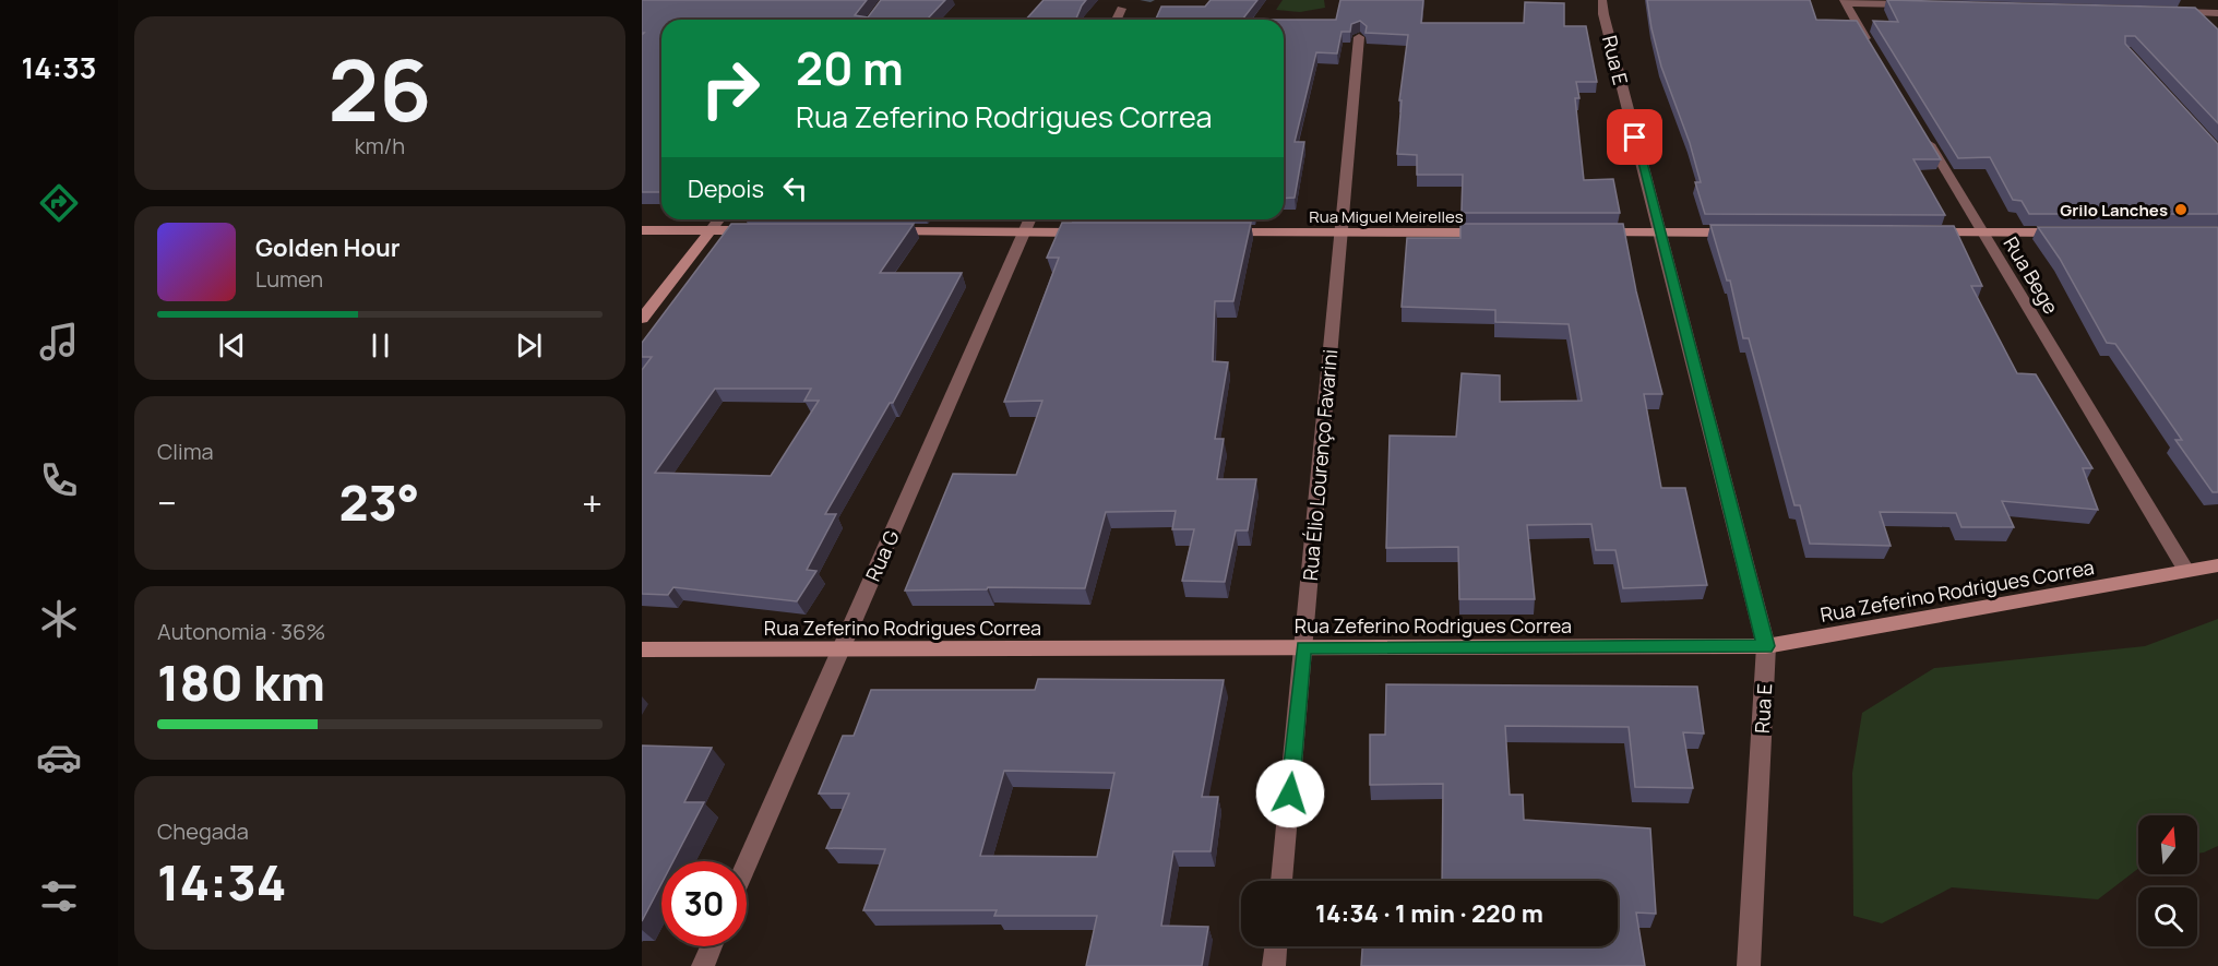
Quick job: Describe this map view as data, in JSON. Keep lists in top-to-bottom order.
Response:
{
  "streets": {
    "street": [
      "Rua E",
      "Rua Miguel Meirelles",
      "Rua Bege",
      "Rua Élio Lourenço Favarini",
      "Rua G",
      "Rua Zeferino Rodrigues Correa"
    ]
  },
  "crossings": [
    ["Rua E", "Rua Zeferino Rodrigues Correa"],
    ["Rua Miguel Meirelles", "Rua Élio Lourenço Favarini"],
    ["Rua Bege", "Rua Zeferino Rodrigues Correa"],
    ["Rua Élio Lourenço Favarini", "Rua Zeferino Rodrigues Correa"],
    ["Rua G", "Rua Zeferino Rodrigues Correa"]
  ],
  "places": ["Grilo Lanches"],
  "north": "top",
  "page": {
    "tabs": "14:33",
    "tile": [
      ["26", "km/h"],
      "Clima",
      ["Autonomia · 36%", "180 km"],
      ["Chegada", "14:34"]
    ],
    "turn": ["20 m", "Rua Zeferino Rodrigues Correa"],
    "then": "Depois",
    "song": ["Golden Hour", "Lumen"],
    "heat": ["−", "23°", "+"],
    "limit": "30",
    "trip": "14:34 · 1 min · 220 m"
  }
}
